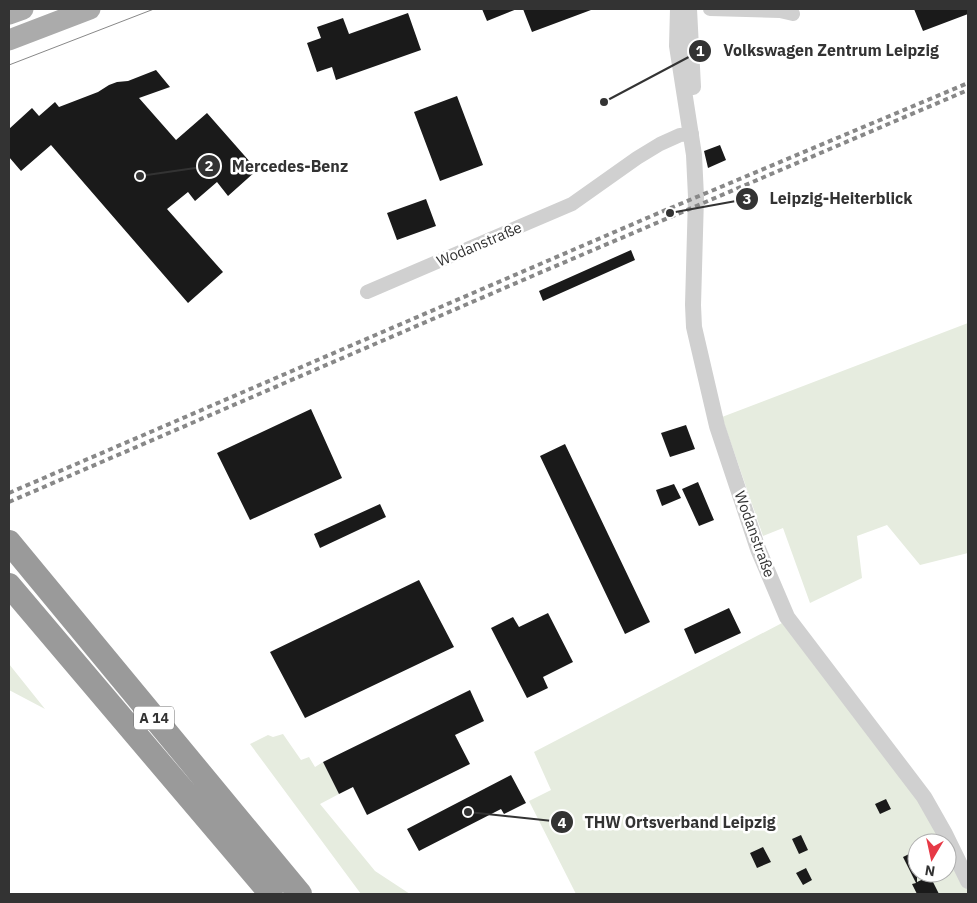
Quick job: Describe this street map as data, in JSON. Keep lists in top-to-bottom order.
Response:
{
  "streets": {
    "highway": ["A 14"],
    "street": ["Wodanstraße"]
  },
  "places": [
    "Volkswagen Zentrum Leipzig",
    "Mercedes-Benz",
    "Leipzig-Heiterblick",
    "THW Ortsverband Leipzig"
  ],
  "north": "bottom"
}
